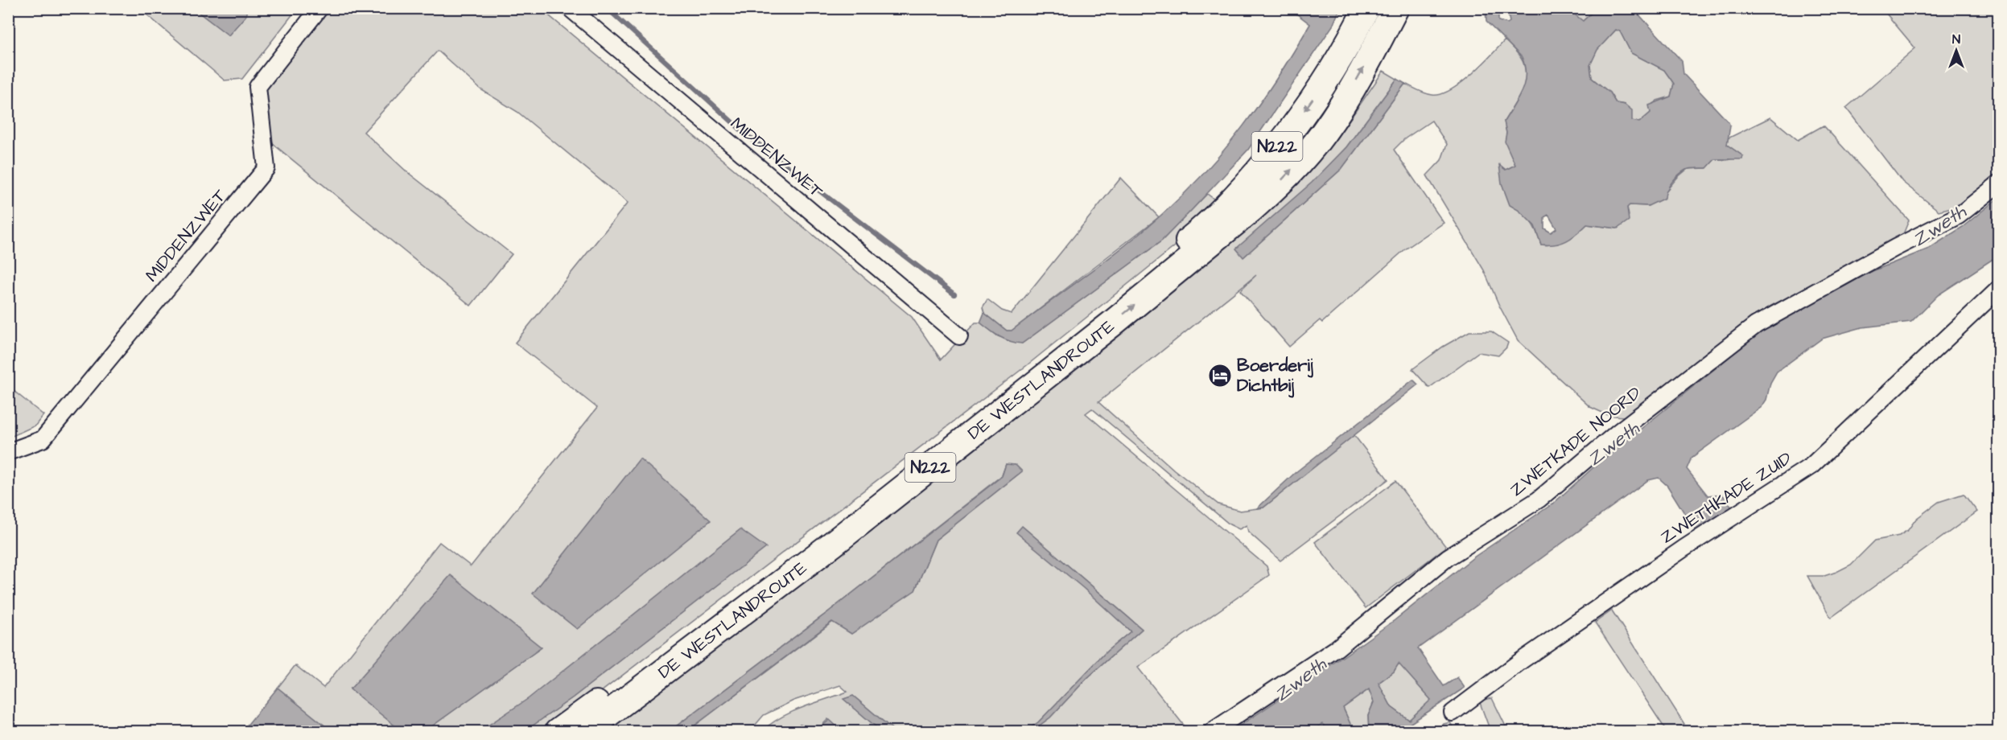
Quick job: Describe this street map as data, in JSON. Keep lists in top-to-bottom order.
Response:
{
  "streets": {
    "main road": ["N222", "DE WESTLANDROUTE"],
    "street": ["MIDDENZWET", "ZWETKADE NOORD", "ZWETHKADE ZUID"]
  },
  "water": ["Zweth"],
  "places": {
    "hotel": ["Boerderij Dichtbij"]
  },
  "north": "top"
}
